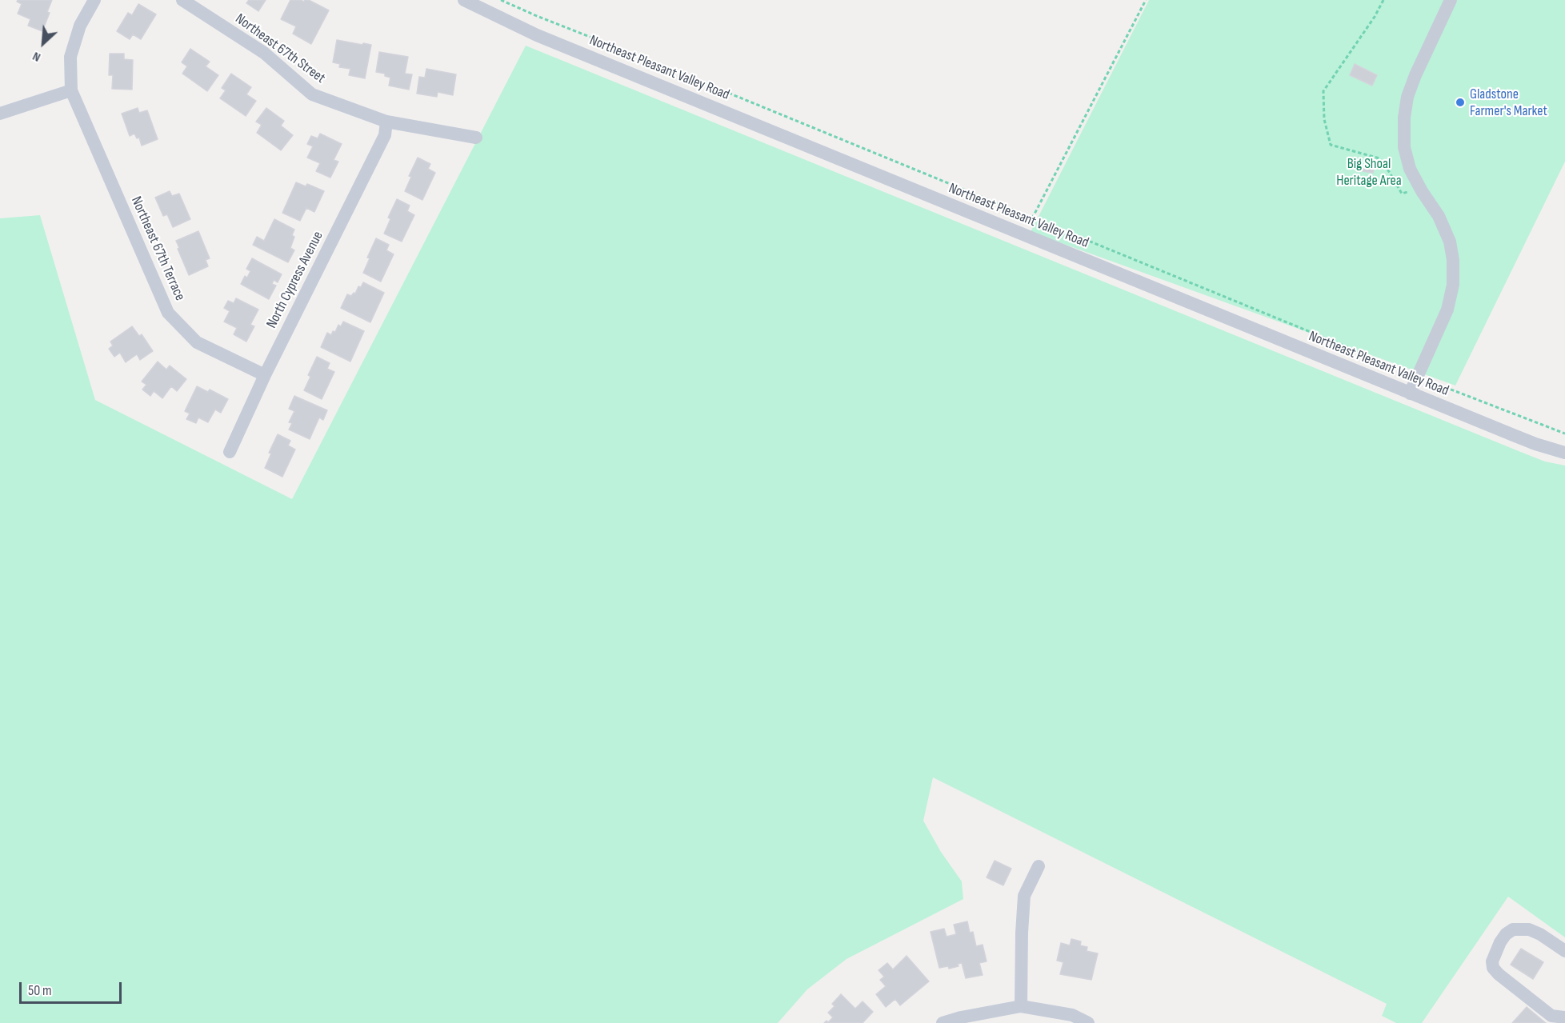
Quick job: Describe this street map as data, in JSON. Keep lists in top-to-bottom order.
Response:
{
  "streets": {
    "street": [
      "Northeast 67th Street",
      "Northeast Pleasant Valley Road",
      "Northeast 67th Terrace",
      "North Cypress Avenue"
    ]
  },
  "crossings": [
    ["Northeast 67th Street", "North Cypress Avenue"],
    ["Northeast 67th Terrace", "North Cypress Avenue"]
  ],
  "parks": ["Big Shoal Heritage Area"],
  "places": ["Gladstone Farmer's Market"],
  "scale_bar": "50 m",
  "north": "bottom left"
}
